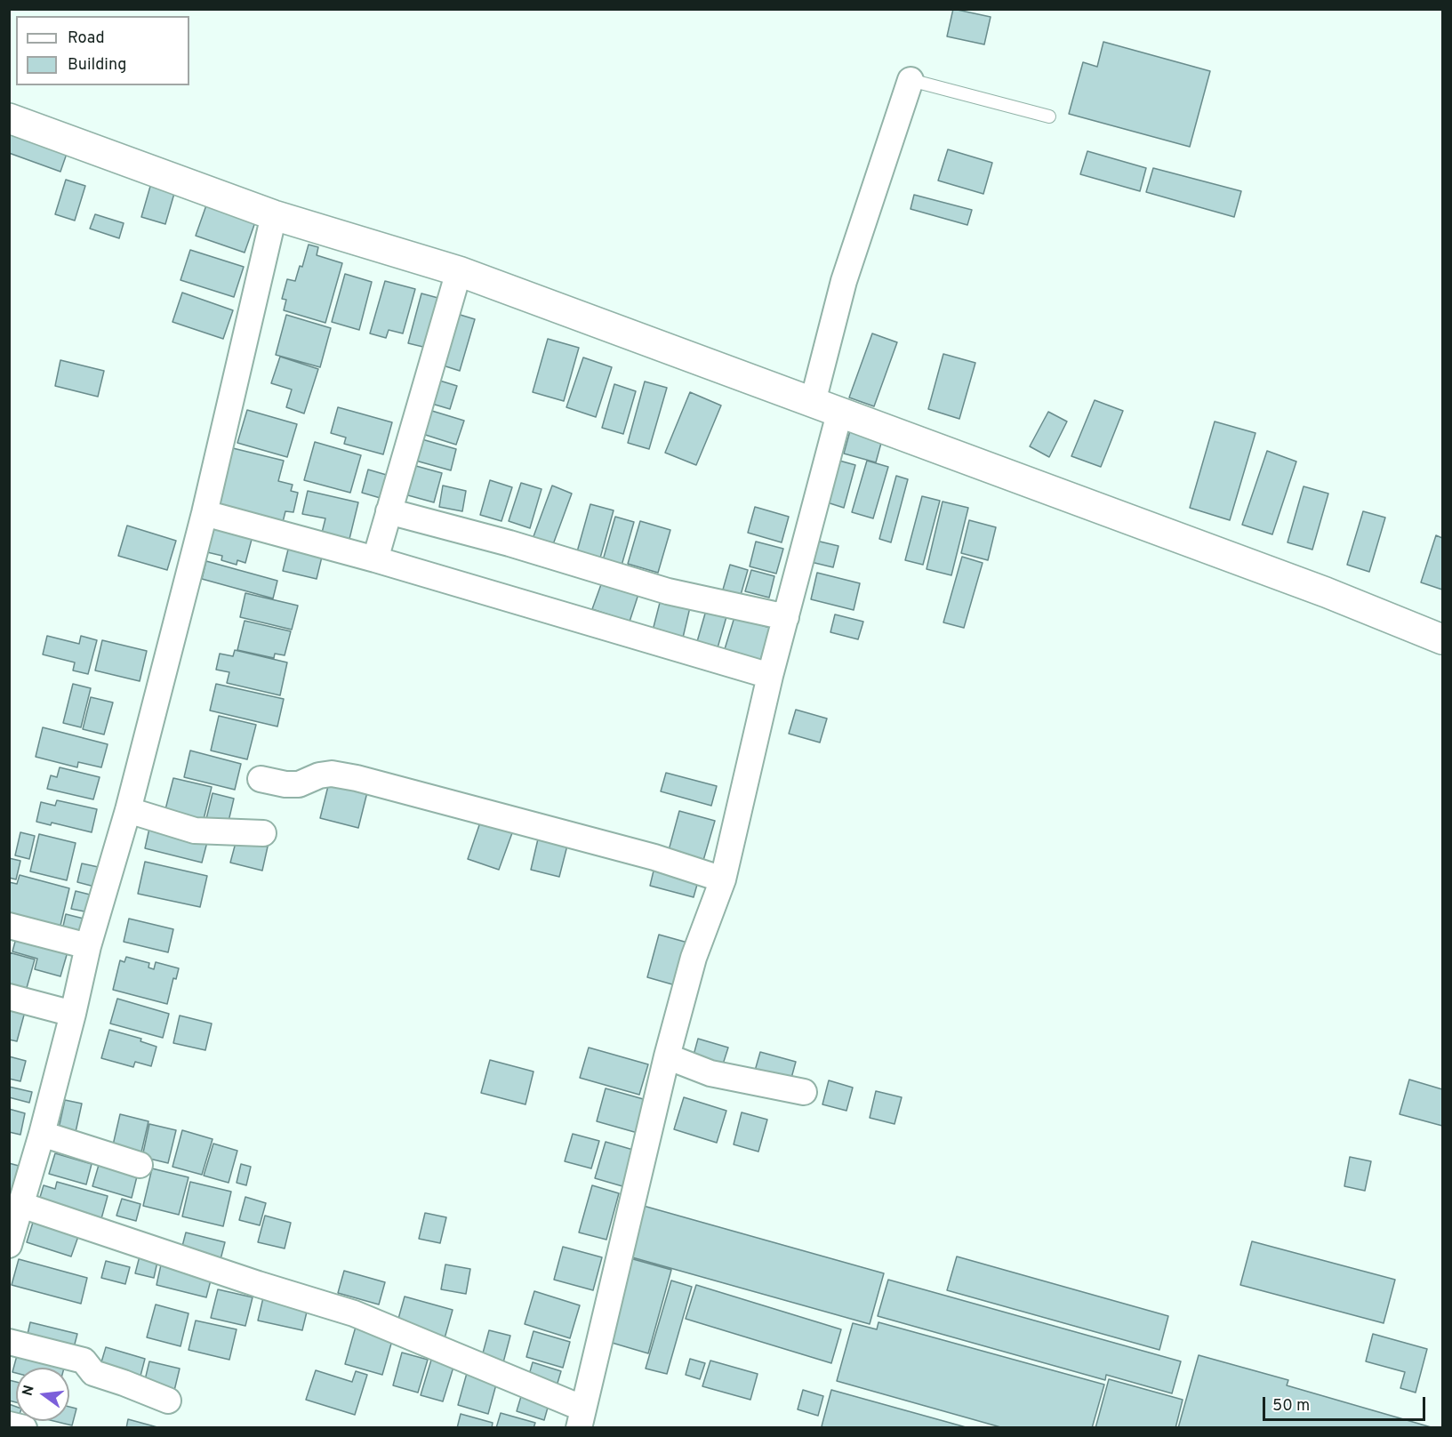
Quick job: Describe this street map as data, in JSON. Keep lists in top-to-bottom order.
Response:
{
  "legend": ["Road", "Building"],
  "scale_bar": "50 m",
  "north": "left"
}
